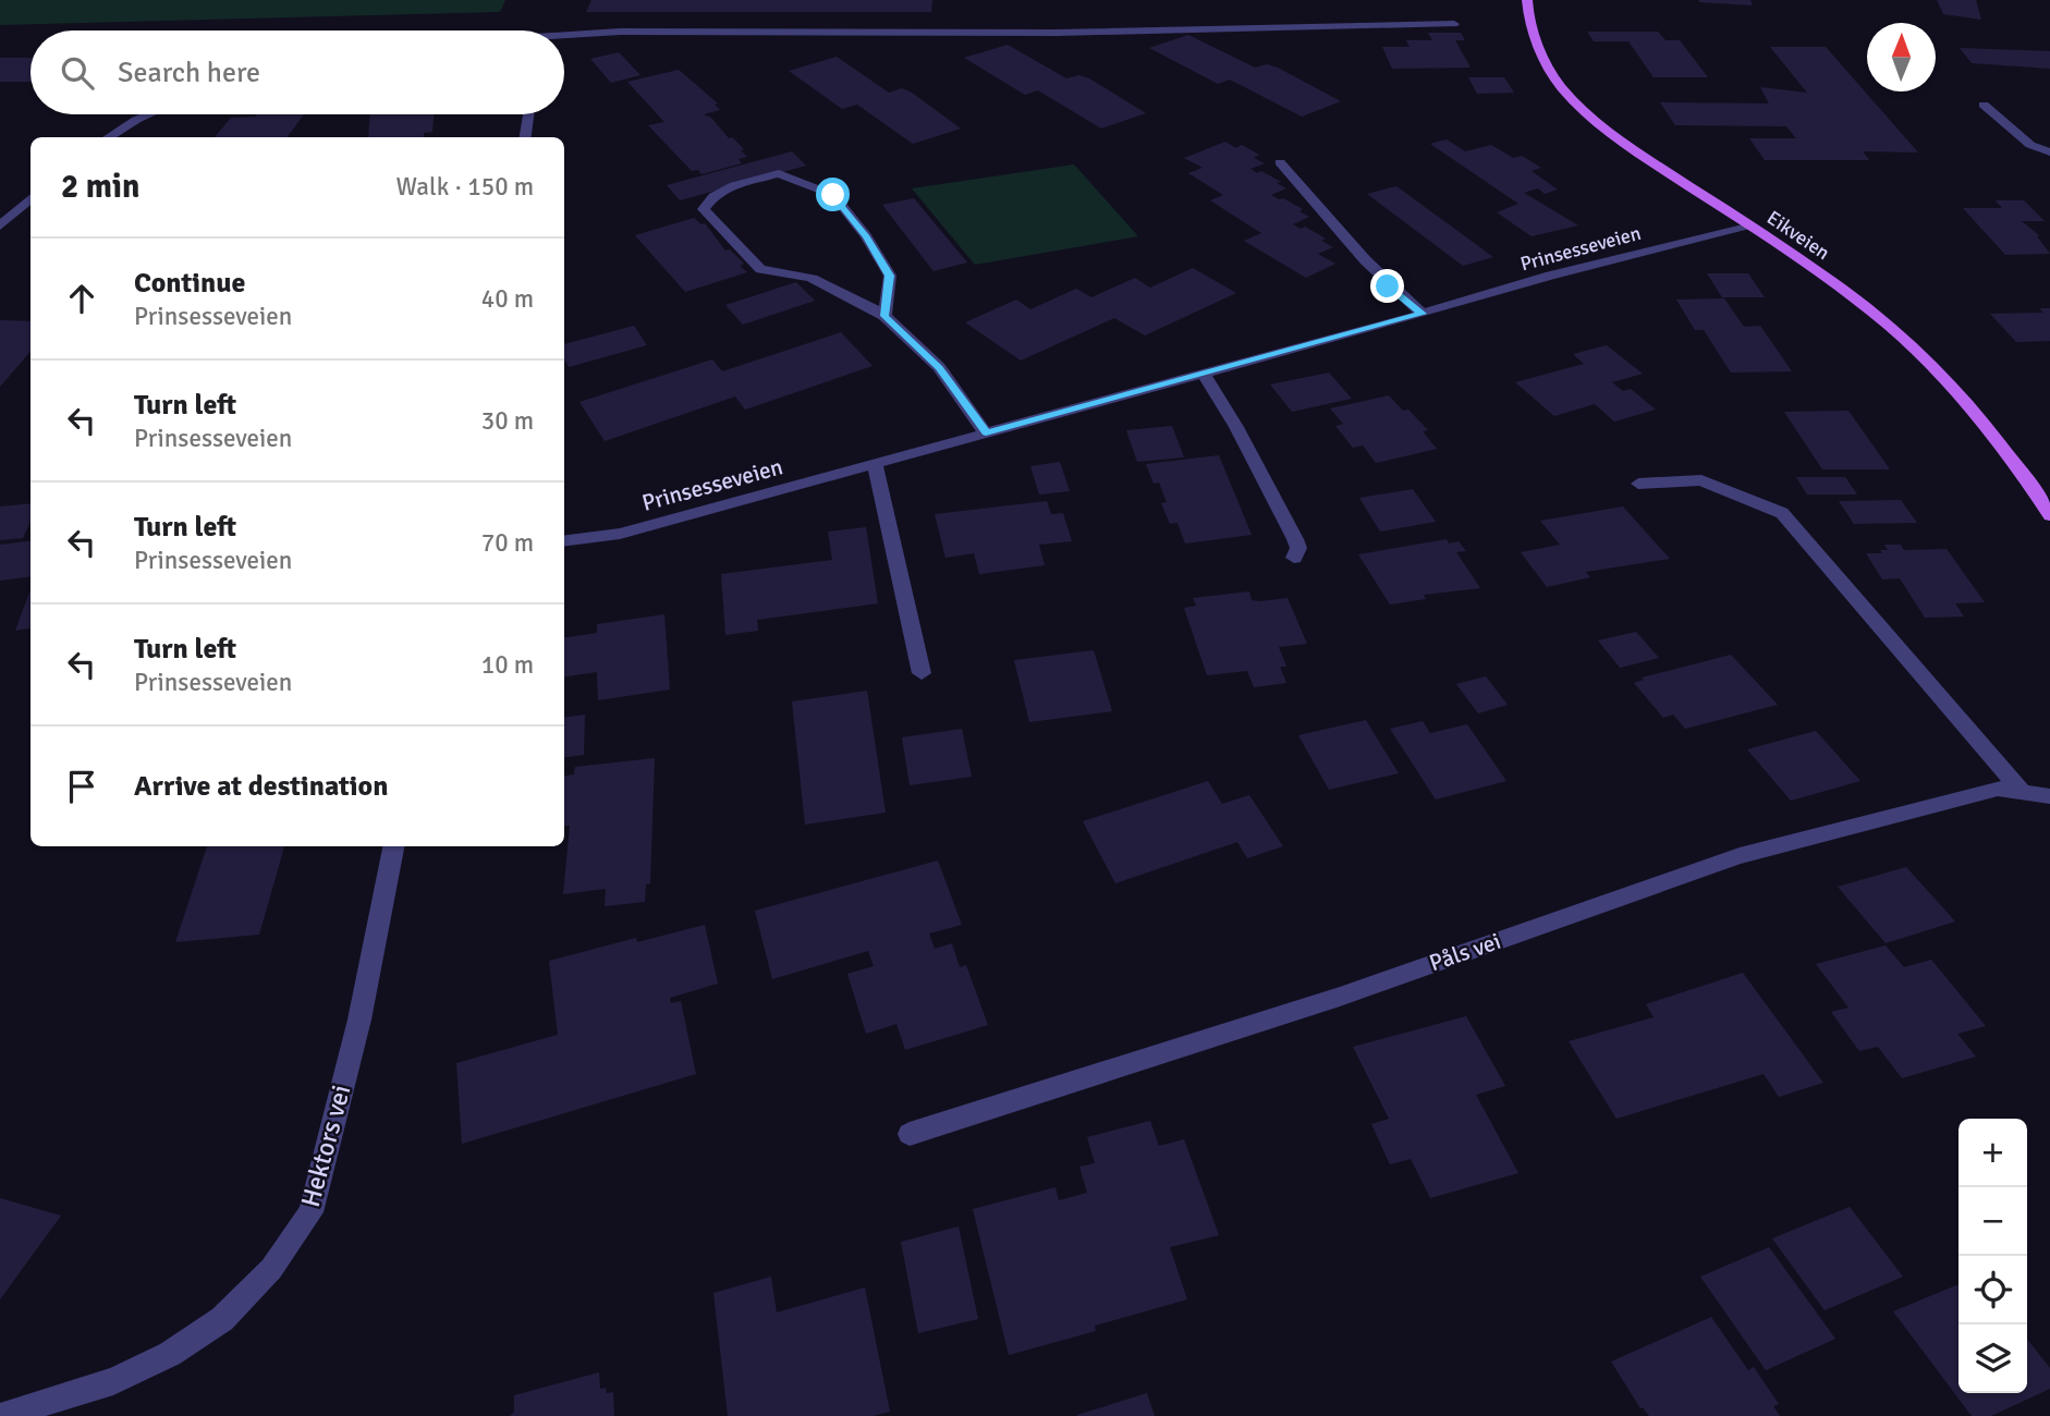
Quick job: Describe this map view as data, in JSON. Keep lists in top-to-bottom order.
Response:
{
  "streets": {
    "main road": ["Eikveien"],
    "street": ["Prinsesseveien", "Påls vei", "Hektors vei"]
  },
  "crossings": [
    ["Eikveien", "Prinsesseveien"]
  ],
  "north": "top",
  "page": {
    "search": "Search here",
    "heading": ["2 min", "Walk · 150 m"],
    "list": [
      ["Continue", "Prinsesseveien", "40 m"],
      ["Turn left", "Prinsesseveien", "30 m"],
      ["Turn left", "Prinsesseveien", "70 m"],
      ["Turn left", "Prinsesseveien", "10 m"],
      "Arrive at destination"
    ],
    "map_buttons": ["+", "−"]
  }
}
